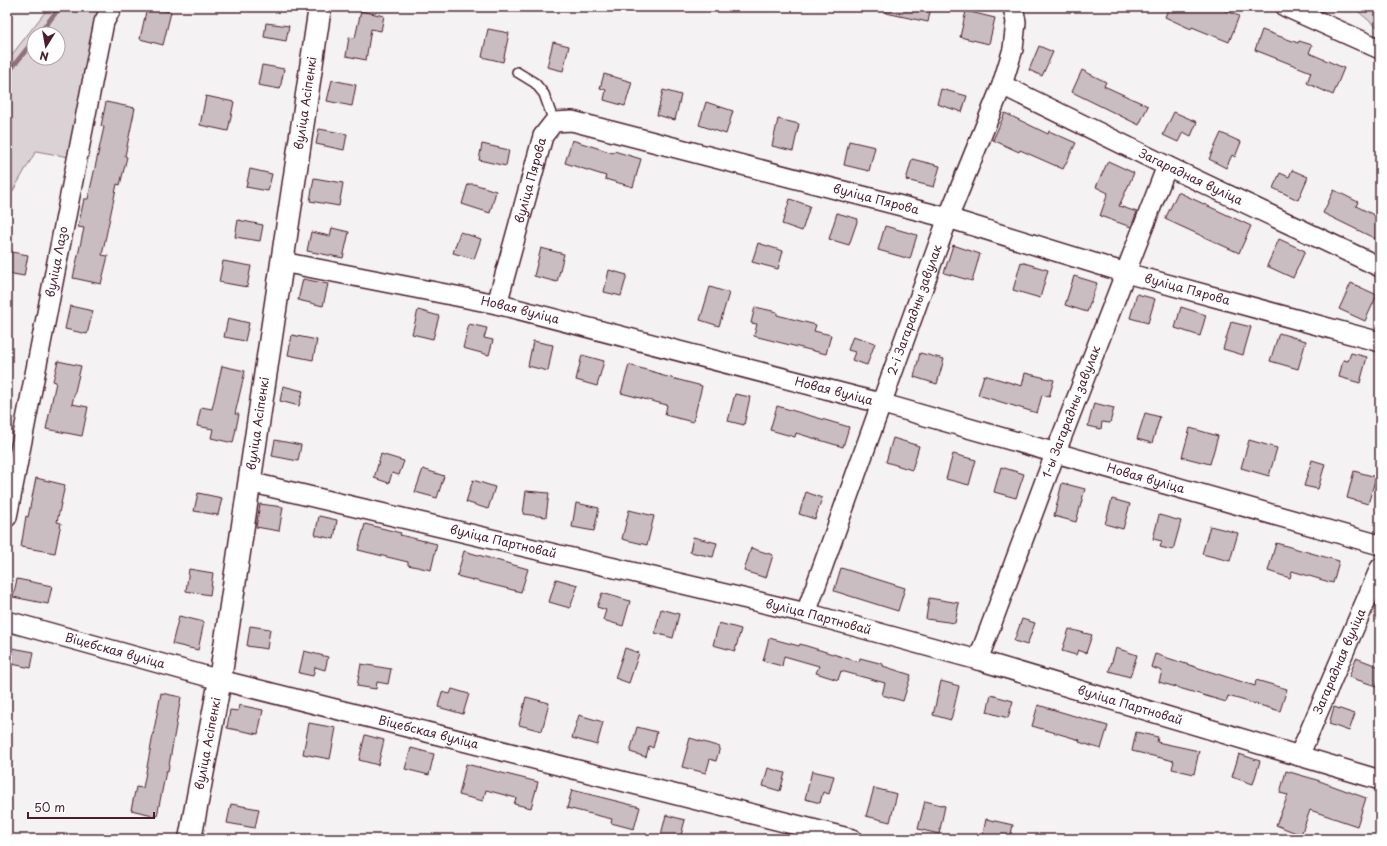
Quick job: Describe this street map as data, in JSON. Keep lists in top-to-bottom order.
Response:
{
  "streets": {
    "street": [
      "вуліца Асіпенкі",
      "Загарадная вуліца",
      "вуліца Пярова",
      "вуліца Лазо",
      "2-і Загарадны завулак",
      "Новая вуліца",
      "1-ы Загарадны завулак",
      "вуліца Партновай",
      "Віцебская вуліца"
    ]
  },
  "crossings": [
    ["вуліца Асіпенкі", "Новая вуліца"],
    ["вуліца Асіпенкі", "вуліца Партновай"],
    ["вуліца Асіпенкі", "Віцебская вуліца"],
    ["Загарадная вуліца", "2-і Загарадны завулак"],
    ["Загарадная вуліца", "1-ы Загарадны завулак"],
    ["Загарадная вуліца", "вуліца Партновай"],
    ["вуліца Пярова", "2-і Загарадны завулак"],
    ["вуліца Пярова", "Новая вуліца"],
    ["вуліца Пярова", "1-ы Загарадны завулак"],
    ["2-і Загарадны завулак", "Новая вуліца"],
    ["2-і Загарадны завулак", "вуліца Партновай"],
    ["Новая вуліца", "1-ы Загарадны завулак"],
    ["1-ы Загарадны завулак", "вуліца Партновай"]
  ],
  "scale_bar": "50 m",
  "north": "bottom"
}
